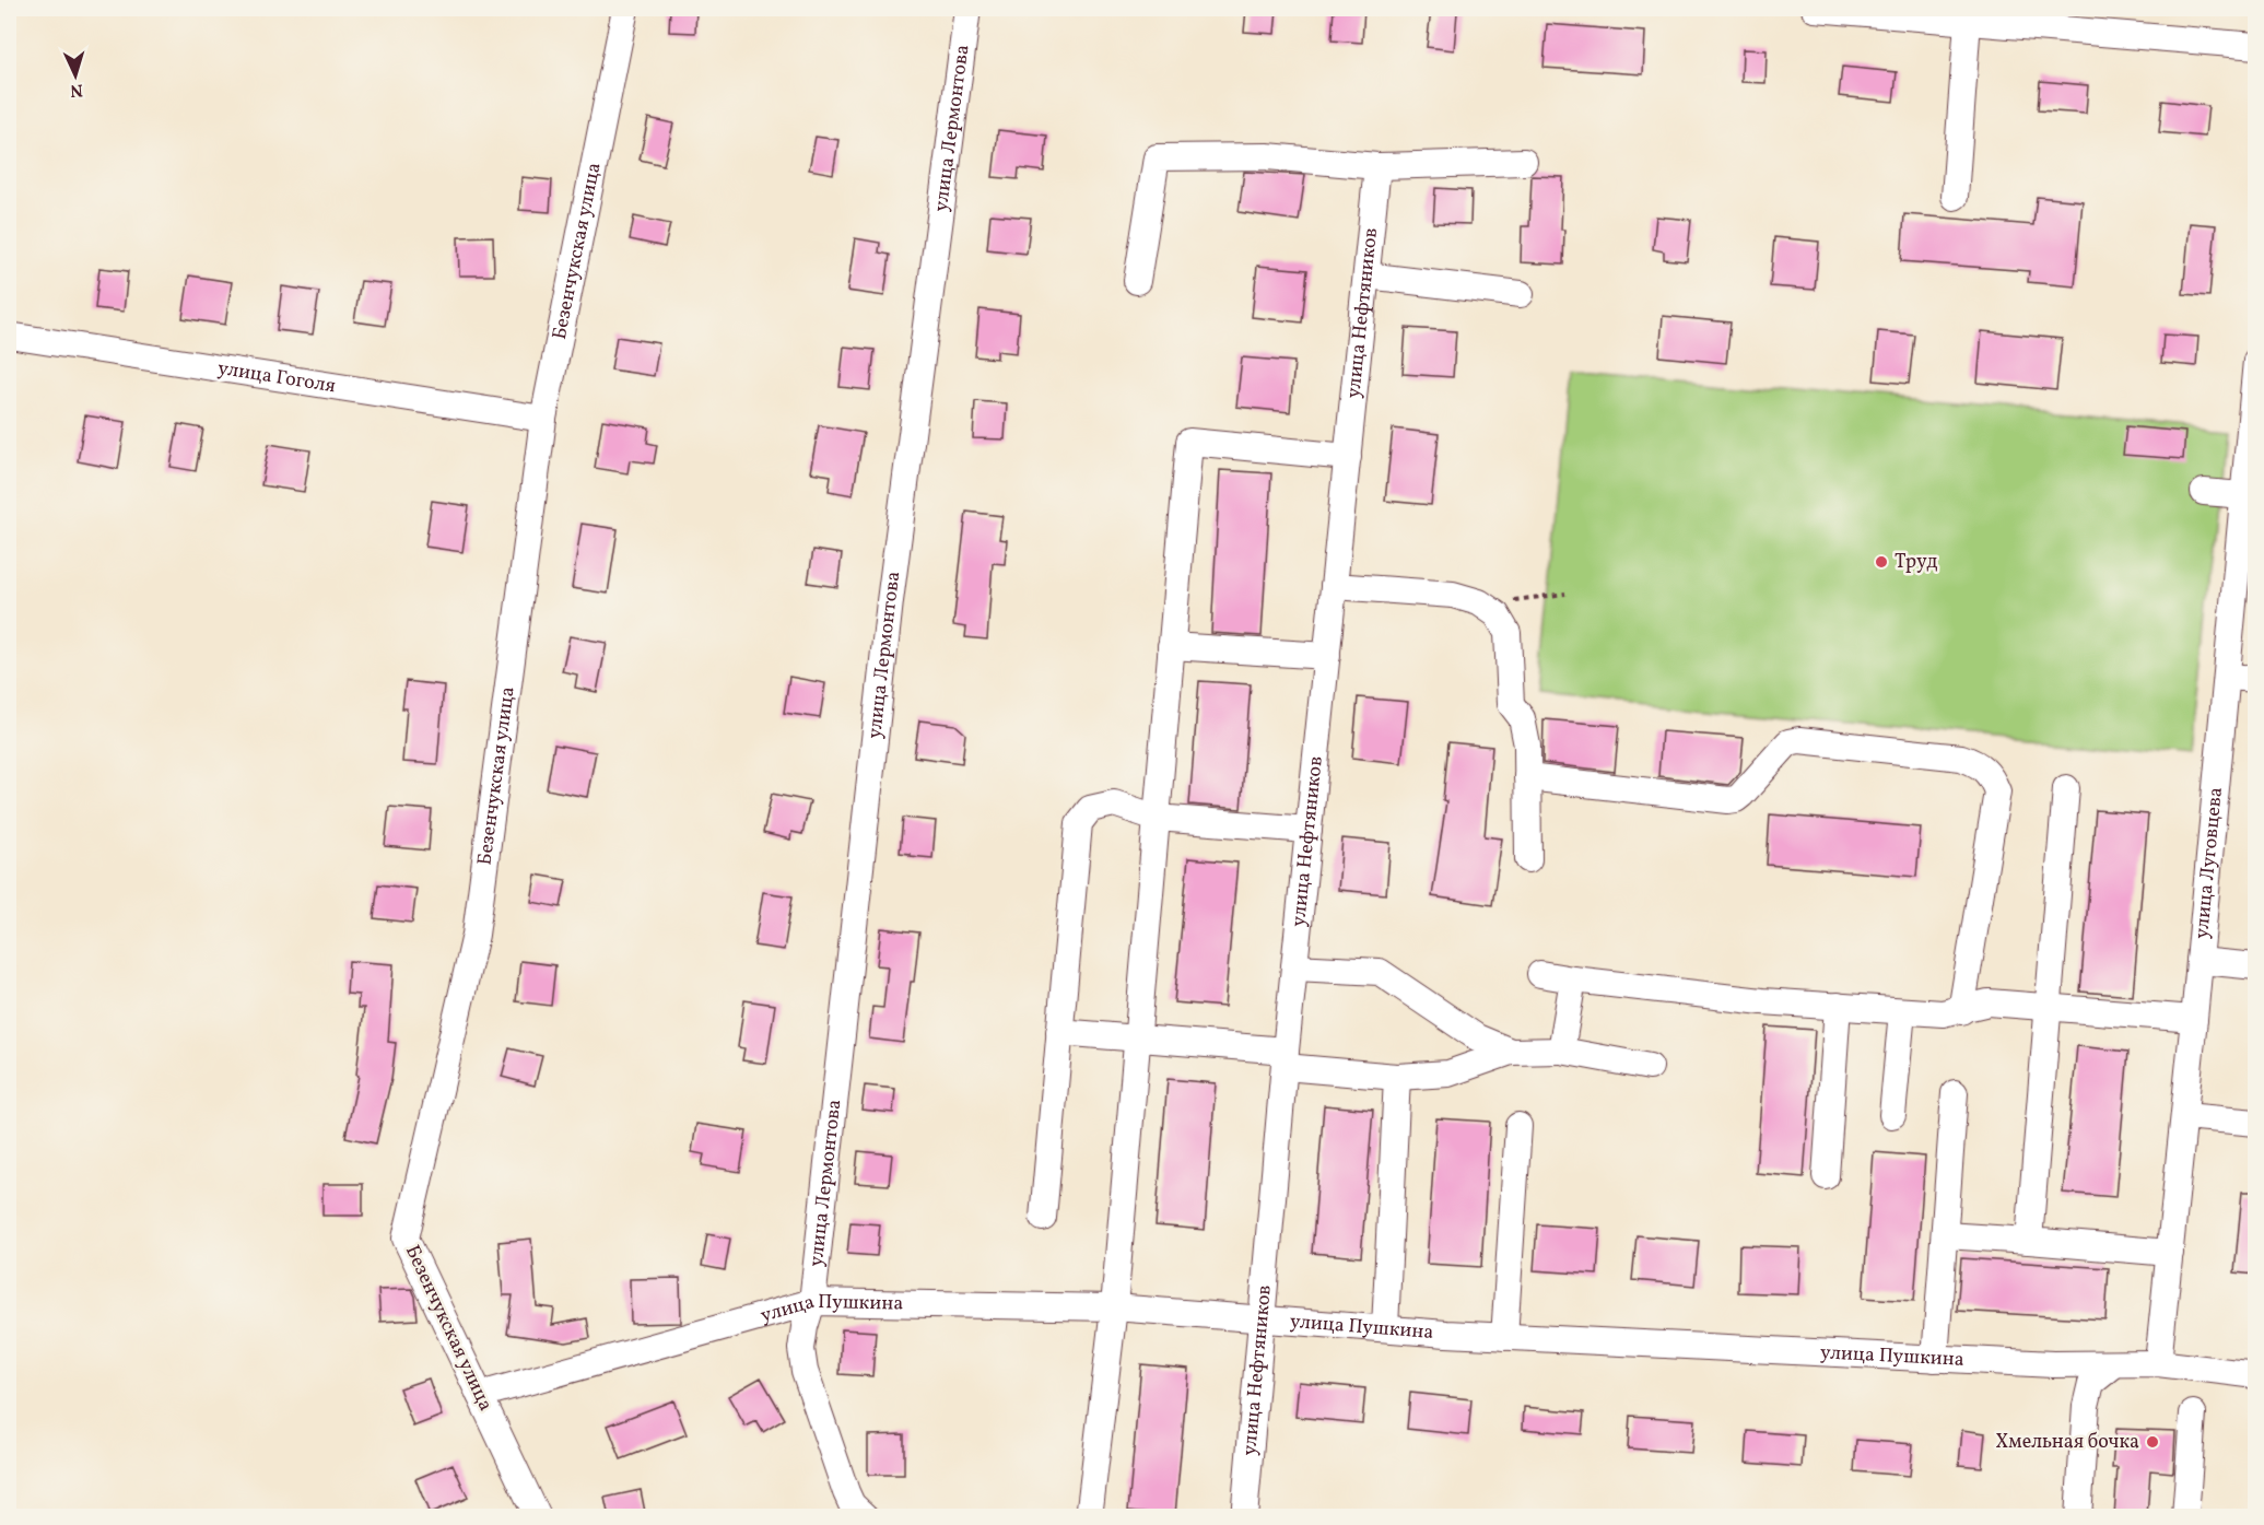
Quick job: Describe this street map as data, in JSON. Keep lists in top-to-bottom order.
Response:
{
  "streets": {
    "street": [
      "улица Лермонтова",
      "Безенчукская улица",
      "улица Нефтяников",
      "улица Гоголя",
      "улица Луговцева",
      "улица Пушкина"
    ]
  },
  "crossings": [
    ["улица Лермонтова", "улица Пушкина"],
    ["Безенчукская улица", "улица Гоголя"],
    ["Безенчукская улица", "улица Пушкина"],
    ["улица Нефтяников", "улица Пушкина"],
    ["улица Луговцева", "улица Пушкина"]
  ],
  "places": ["Труд", "Хмельная бочка"],
  "north": "bottom"
}
